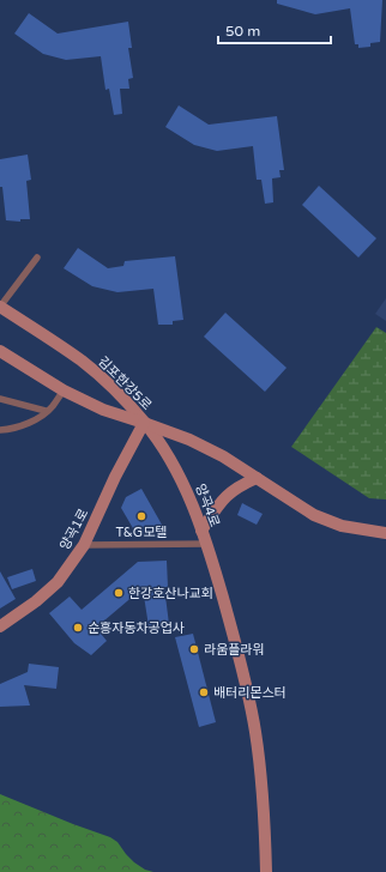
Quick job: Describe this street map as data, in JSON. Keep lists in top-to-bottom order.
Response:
{
  "streets": {
    "main road": ["김포한강5로", "양곡4로", "양곡1로"]
  },
  "crossings": [
    ["김포한강5로", "양곡4로"],
    ["김포한강5로", "양곡1로"],
    ["양곡4로", "양곡1로"]
  ],
  "places": [
    "T&G모텔",
    "한강호산나교회",
    "순흥자동차공업사",
    "라움플라워",
    "배터리몬스터"
  ],
  "scale_bar": "50 m"
}
